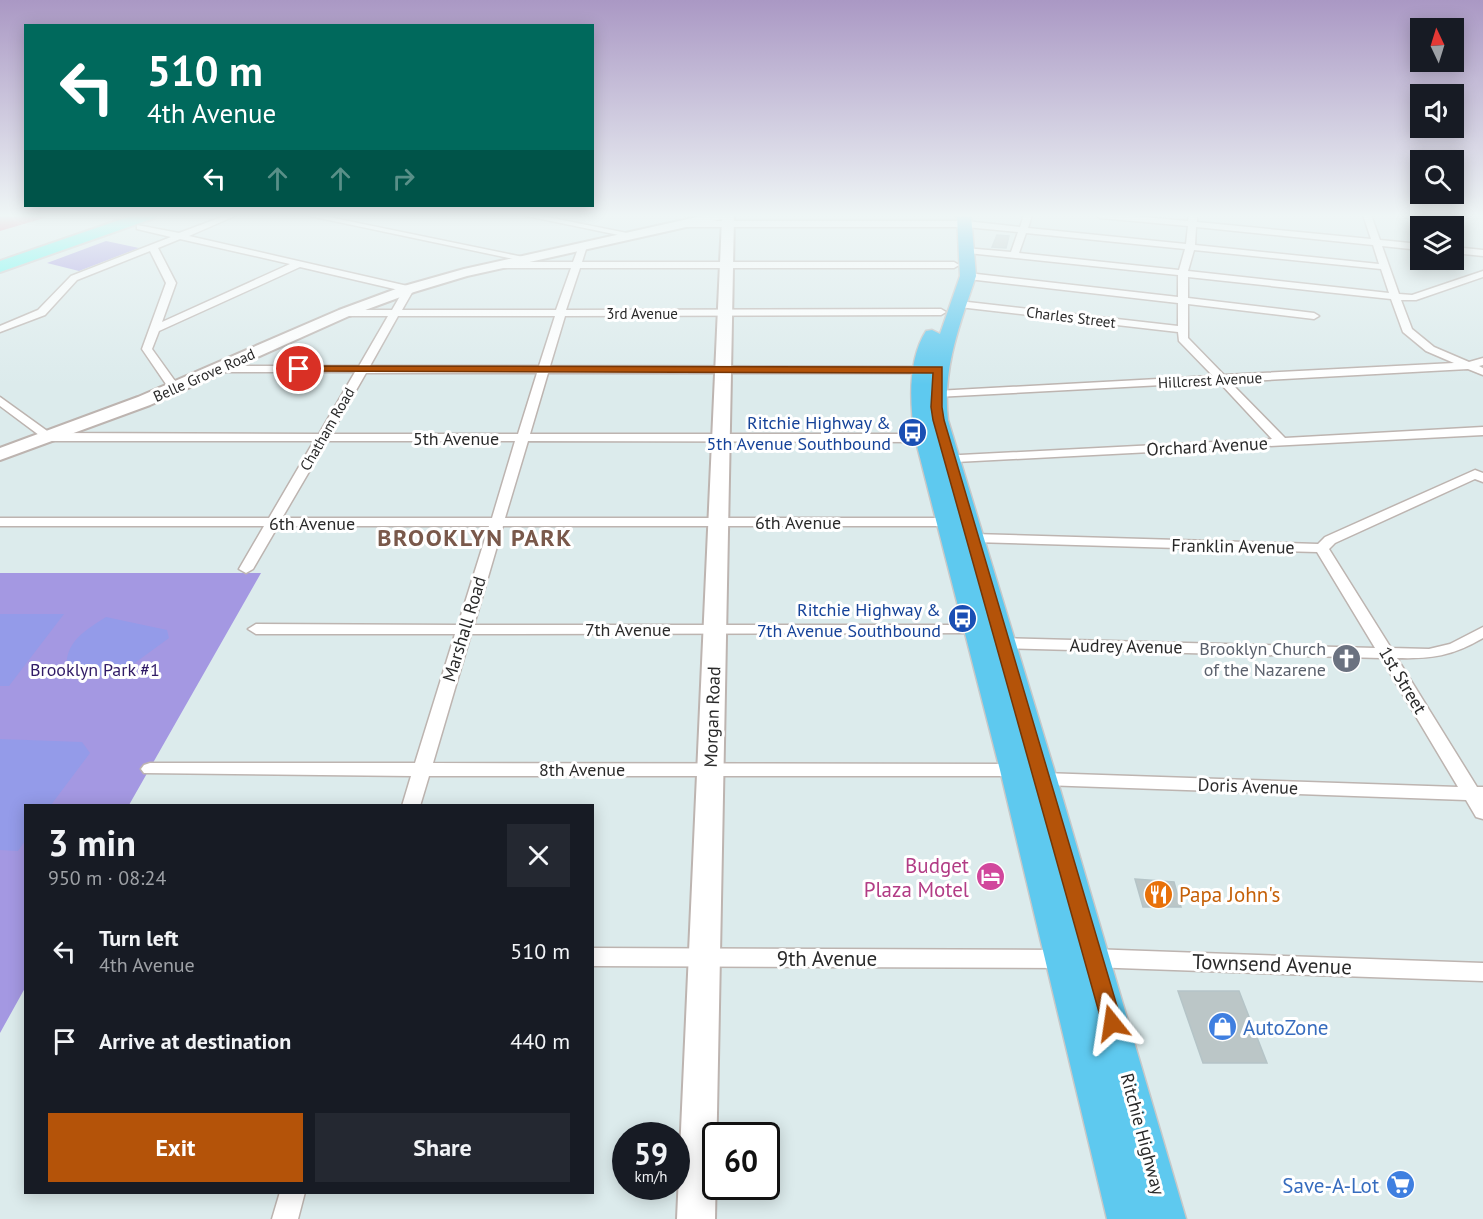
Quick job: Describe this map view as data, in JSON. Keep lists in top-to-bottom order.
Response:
{
  "streets": {
    "main road": ["Ritchie Highway"],
    "street": [
      "3rd Avenue",
      "Charles Street",
      "Belle Grove Road",
      "Hillcrest Avenue",
      "Chatham Road",
      "5th Avenue",
      "Orchard Avenue",
      "6th Avenue",
      "Franklin Avenue",
      "Marshall Road",
      "7th Avenue",
      "Audrey Avenue",
      "1st Street",
      "Morgan Road",
      "8th Avenue",
      "Doris Avenue",
      "9th Avenue",
      "Townsend Avenue"
    ]
  },
  "crossings": [
    ["3rd Avenue", "Belle Grove Road"],
    ["3rd Avenue", "Chatham Road"],
    ["3rd Avenue", "Marshall Road"],
    ["3rd Avenue", "Morgan Road"],
    ["3rd Avenue", "Ritchie Highway"],
    ["Charles Street", "Ritchie Highway"],
    ["Belle Grove Road", "Chatham Road"],
    ["Belle Grove Road", "5th Avenue"],
    ["Hillcrest Avenue", "Ritchie Highway"],
    ["Chatham Road", "5th Avenue"],
    ["Chatham Road", "6th Avenue"],
    ["5th Avenue", "Marshall Road"],
    ["5th Avenue", "Morgan Road"],
    ["5th Avenue", "Ritchie Highway"],
    ["Orchard Avenue", "Ritchie Highway"],
    ["6th Avenue", "Marshall Road"],
    ["6th Avenue", "Morgan Road"],
    ["6th Avenue", "Ritchie Highway"],
    ["Franklin Avenue", "1st Street"],
    ["Franklin Avenue", "Ritchie Highway"],
    ["Marshall Road", "7th Avenue"],
    ["Marshall Road", "8th Avenue"],
    ["7th Avenue", "Audrey Avenue"],
    ["7th Avenue", "Morgan Road"],
    ["7th Avenue", "Ritchie Highway"],
    ["Audrey Avenue", "1st Street"],
    ["Audrey Avenue", "Ritchie Highway"],
    ["1st Street", "Doris Avenue"],
    ["Morgan Road", "8th Avenue"],
    ["Morgan Road", "9th Avenue"],
    ["8th Avenue", "Doris Avenue"],
    ["8th Avenue", "Ritchie Highway"],
    ["Doris Avenue", "Ritchie Highway"],
    ["9th Avenue", "Townsend Avenue"],
    ["9th Avenue", "Ritchie Highway"],
    ["Townsend Avenue", "Ritchie Highway"]
  ],
  "districts": ["BROOKLYN PARK"],
  "parks": ["Brooklyn Park #1"],
  "places": {
    "bus stop": ["Ritchie Highway & 5th Avenue Southbound", "Ritchie Highway & 7th Avenue Southbound"],
    "church": ["Brooklyn Church of the Nazarene"],
    "hotel": ["Budget Plaza Motel"],
    "restaurant": ["Papa John's"],
    "shop": ["AutoZone"],
    "supermarket": ["Save-A-Lot"]
  },
  "north": "top",
  "page": {
    "turn": ["510 m", "4th Avenue"],
    "heading": ["3 min", "950 m · 08:24"],
    "list": [
      {
        "name": "Turn left",
        "note": "4th Avenue",
        "value": "510 m"
      },
      {
        "name": "Arrive at destination",
        "value": "440 m"
      }
    ],
    "buttons": ["Exit", "Share"],
    "speed": "59 km/h",
    "limit": "60"
  }
}
